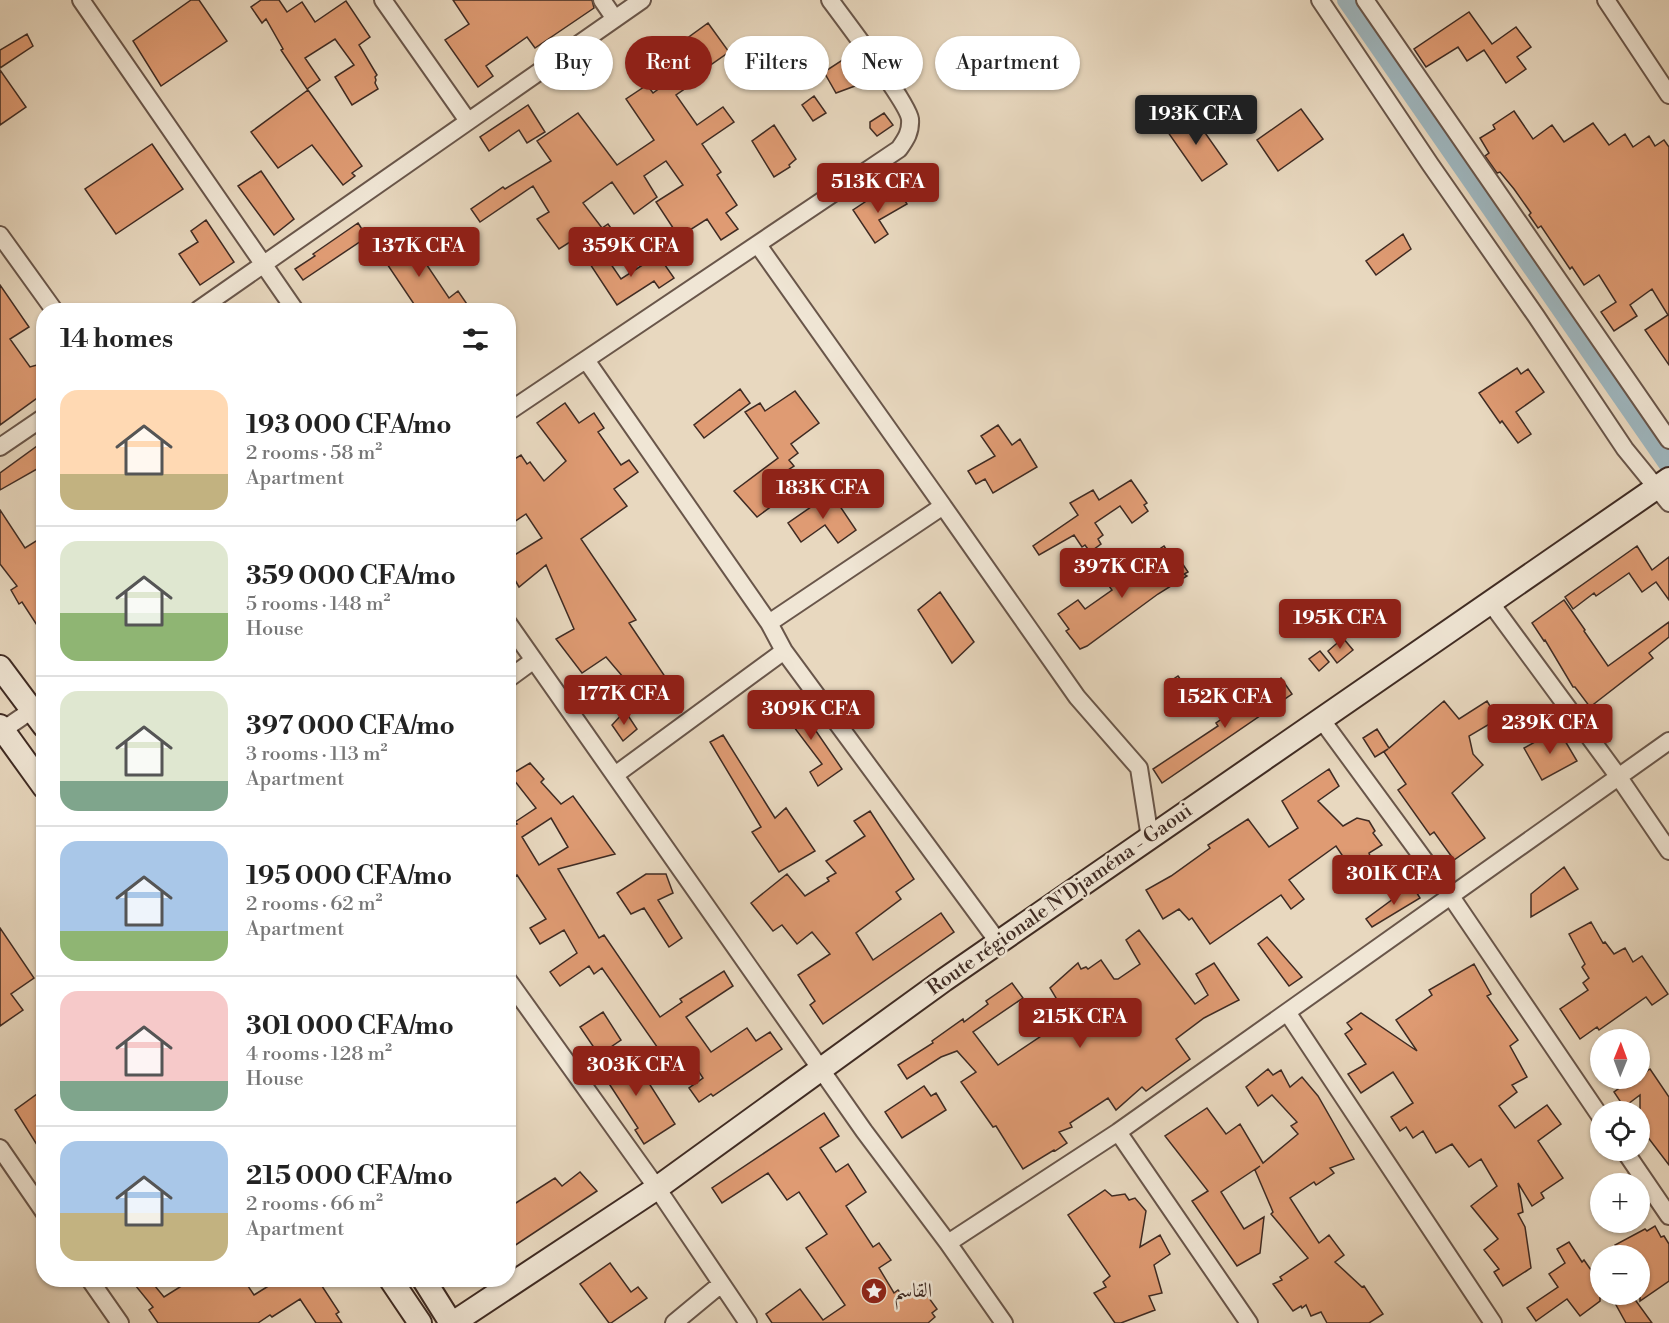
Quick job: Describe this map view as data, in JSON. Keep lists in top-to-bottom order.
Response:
{
  "streets": {
    "street": ["Route régionale N'Djaména - Gaoui"]
  },
  "places": {
    "place": ["القاسم"]
  },
  "north": "top",
  "page": {
    "chip": [
      "Buy",
      "Rent",
      "Filters",
      "New",
      "Apartment"
    ],
    "price": [
      "193K CFA",
      "513K CFA",
      "137K CFA",
      "359K CFA",
      "183K CFA",
      "397K CFA",
      "195K CFA",
      "177K CFA",
      "152K CFA",
      "309K CFA",
      "239K CFA",
      "301K CFA",
      "215K CFA",
      "303K CFA"
    ],
    "heading": "14 homes",
    "list": [
      {
        "name": "193 000 CFA/mo",
        "note": "2 rooms · 58 m² · Apartment"
      },
      {
        "name": "359 000 CFA/mo",
        "note": "5 rooms · 148 m² · House"
      },
      {
        "name": "397 000 CFA/mo",
        "note": "3 rooms · 113 m² · Apartment"
      },
      {
        "name": "195 000 CFA/mo",
        "note": "2 rooms · 62 m² · Apartment"
      },
      {
        "name": "301 000 CFA/mo",
        "note": "4 rooms · 128 m² · House"
      },
      {
        "name": "215 000 CFA/mo",
        "note": "2 rooms · 66 m² · Apartment"
      }
    ],
    "map_buttons": ["+", "−"]
  }
}
